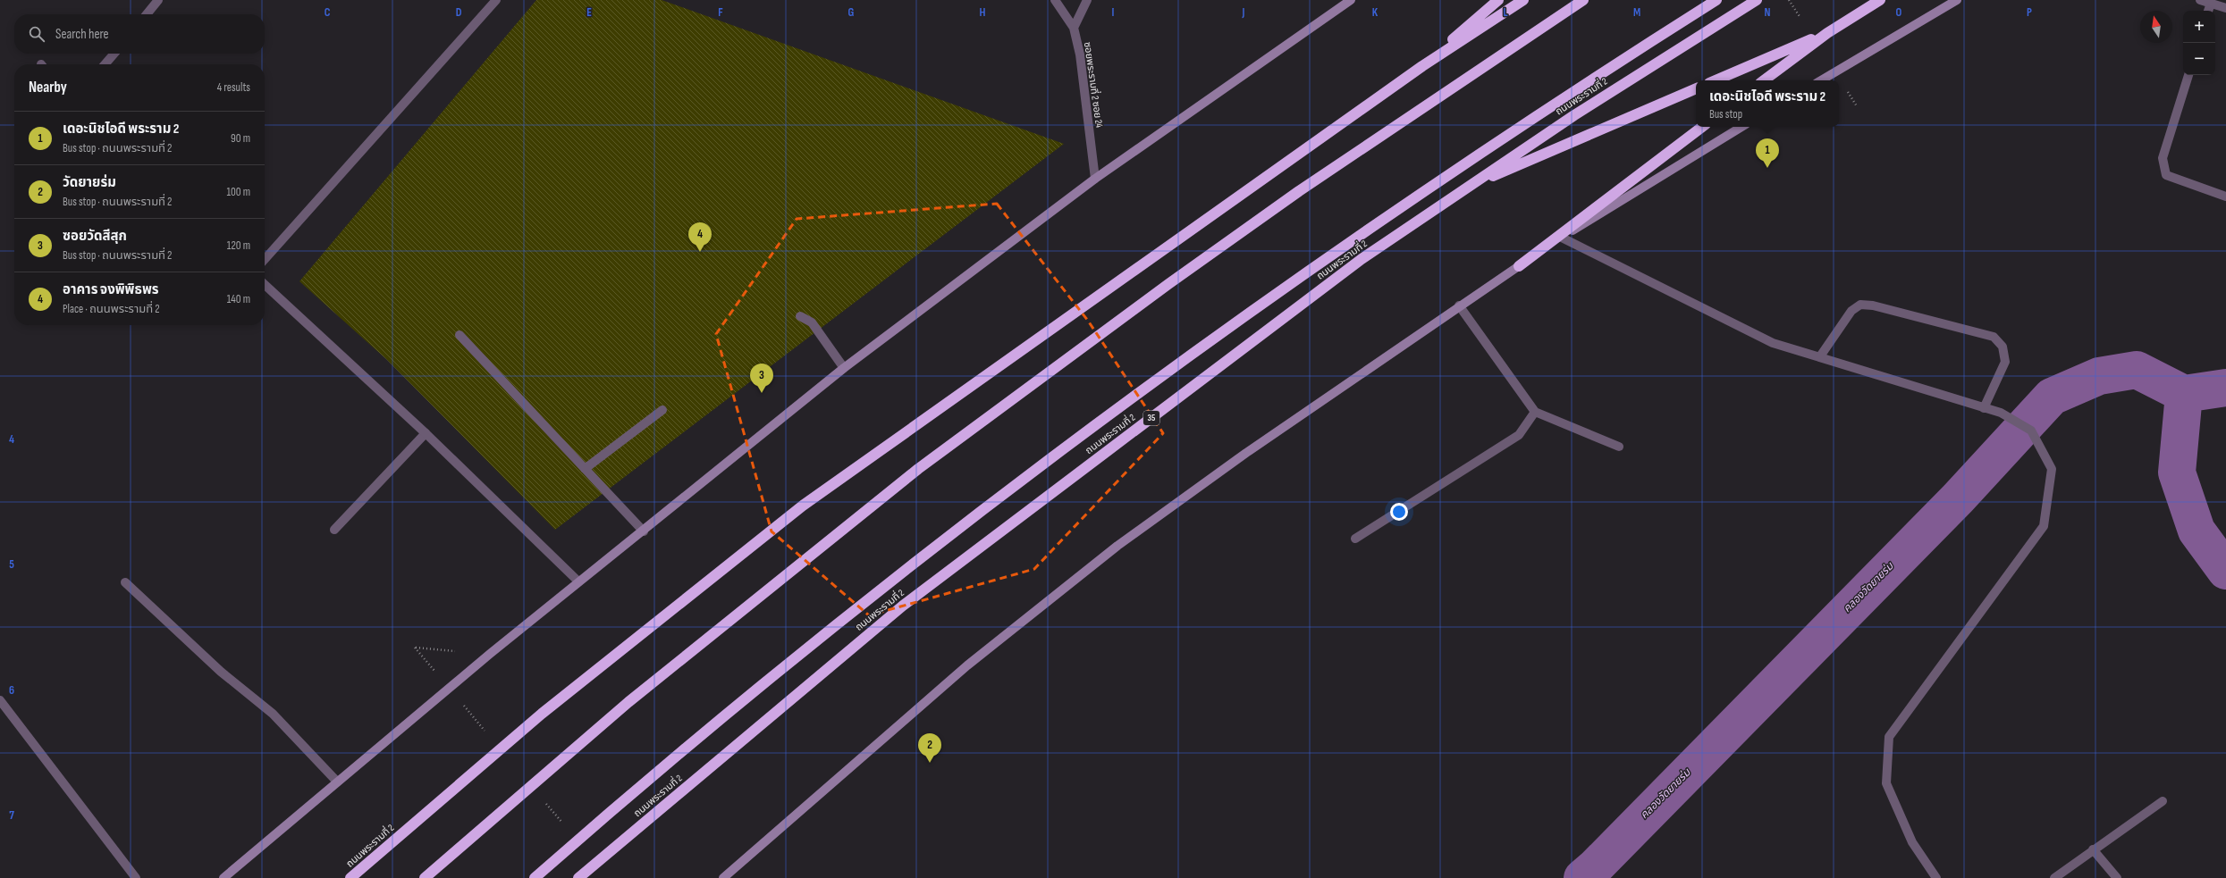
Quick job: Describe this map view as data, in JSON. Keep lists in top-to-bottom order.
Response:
{
  "streets": {
    "highway": ["ถนนพระรามที่ 2", "35"],
    "street": ["ซอยพระรามที่ 2 ซอย 24"]
  },
  "water": ["คลองวัดยายร่ม"],
  "north": "top",
  "page": {
    "map_buttons": ["+", "−"],
    "search": "Search here",
    "heading": ["Nearby", "4 results"],
    "popup": ["เดอะนิชไอดี พระราม 2", "Bus stop"],
    "list": [
      {
        "mark": "1",
        "name": "เดอะนิชไอดี พระราม 2",
        "note": "Bus stop · ถนนพระรามที่ 2",
        "value": "90 m"
      },
      {
        "mark": "2",
        "name": "วัดยายร่ม",
        "note": "Bus stop · ถนนพระรามที่ 2",
        "value": "100 m"
      },
      {
        "mark": "3",
        "name": "ซอยวัดสีสุก",
        "note": "Bus stop · ถนนพระรามที่ 2",
        "value": "120 m"
      },
      {
        "mark": "4",
        "name": "อาคาร จงพิพิธพร",
        "note": "Place · ถนนพระรามที่ 2",
        "value": "140 m"
      }
    ],
    "pins": [
      "1",
      "4",
      "3",
      "2"
    ]
  },
  "grid": {
    "columns": [
      "C",
      "D",
      "E",
      "F",
      "G",
      "H",
      "I",
      "J",
      "K",
      "L",
      "M",
      "N",
      "O",
      "P"
    ],
    "rows": [
      "4",
      "5",
      "6",
      "7"
    ]
  }
}
